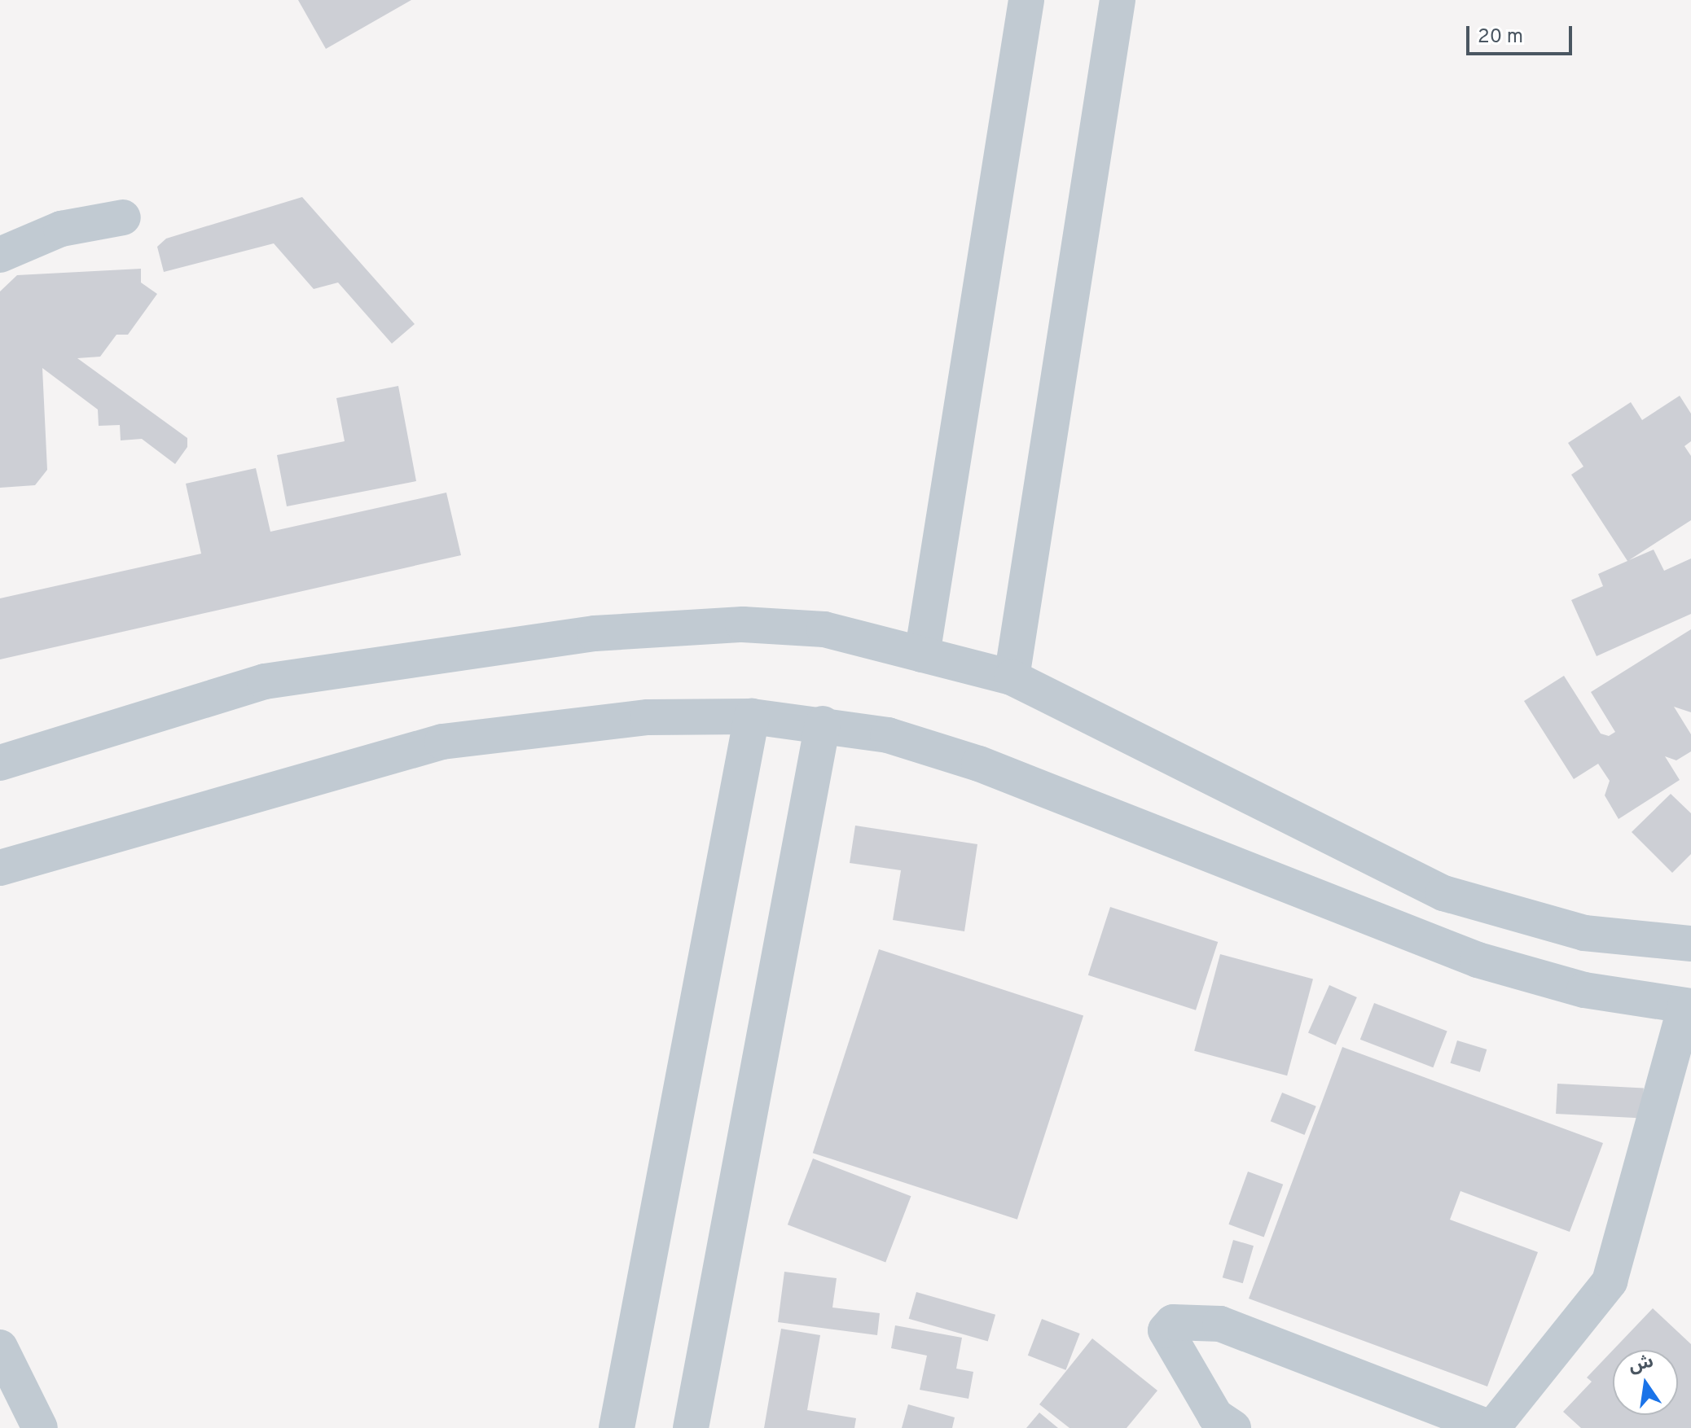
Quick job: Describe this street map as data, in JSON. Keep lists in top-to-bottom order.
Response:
{
  "scale_bar": "20 m",
  "north": "top"
}
